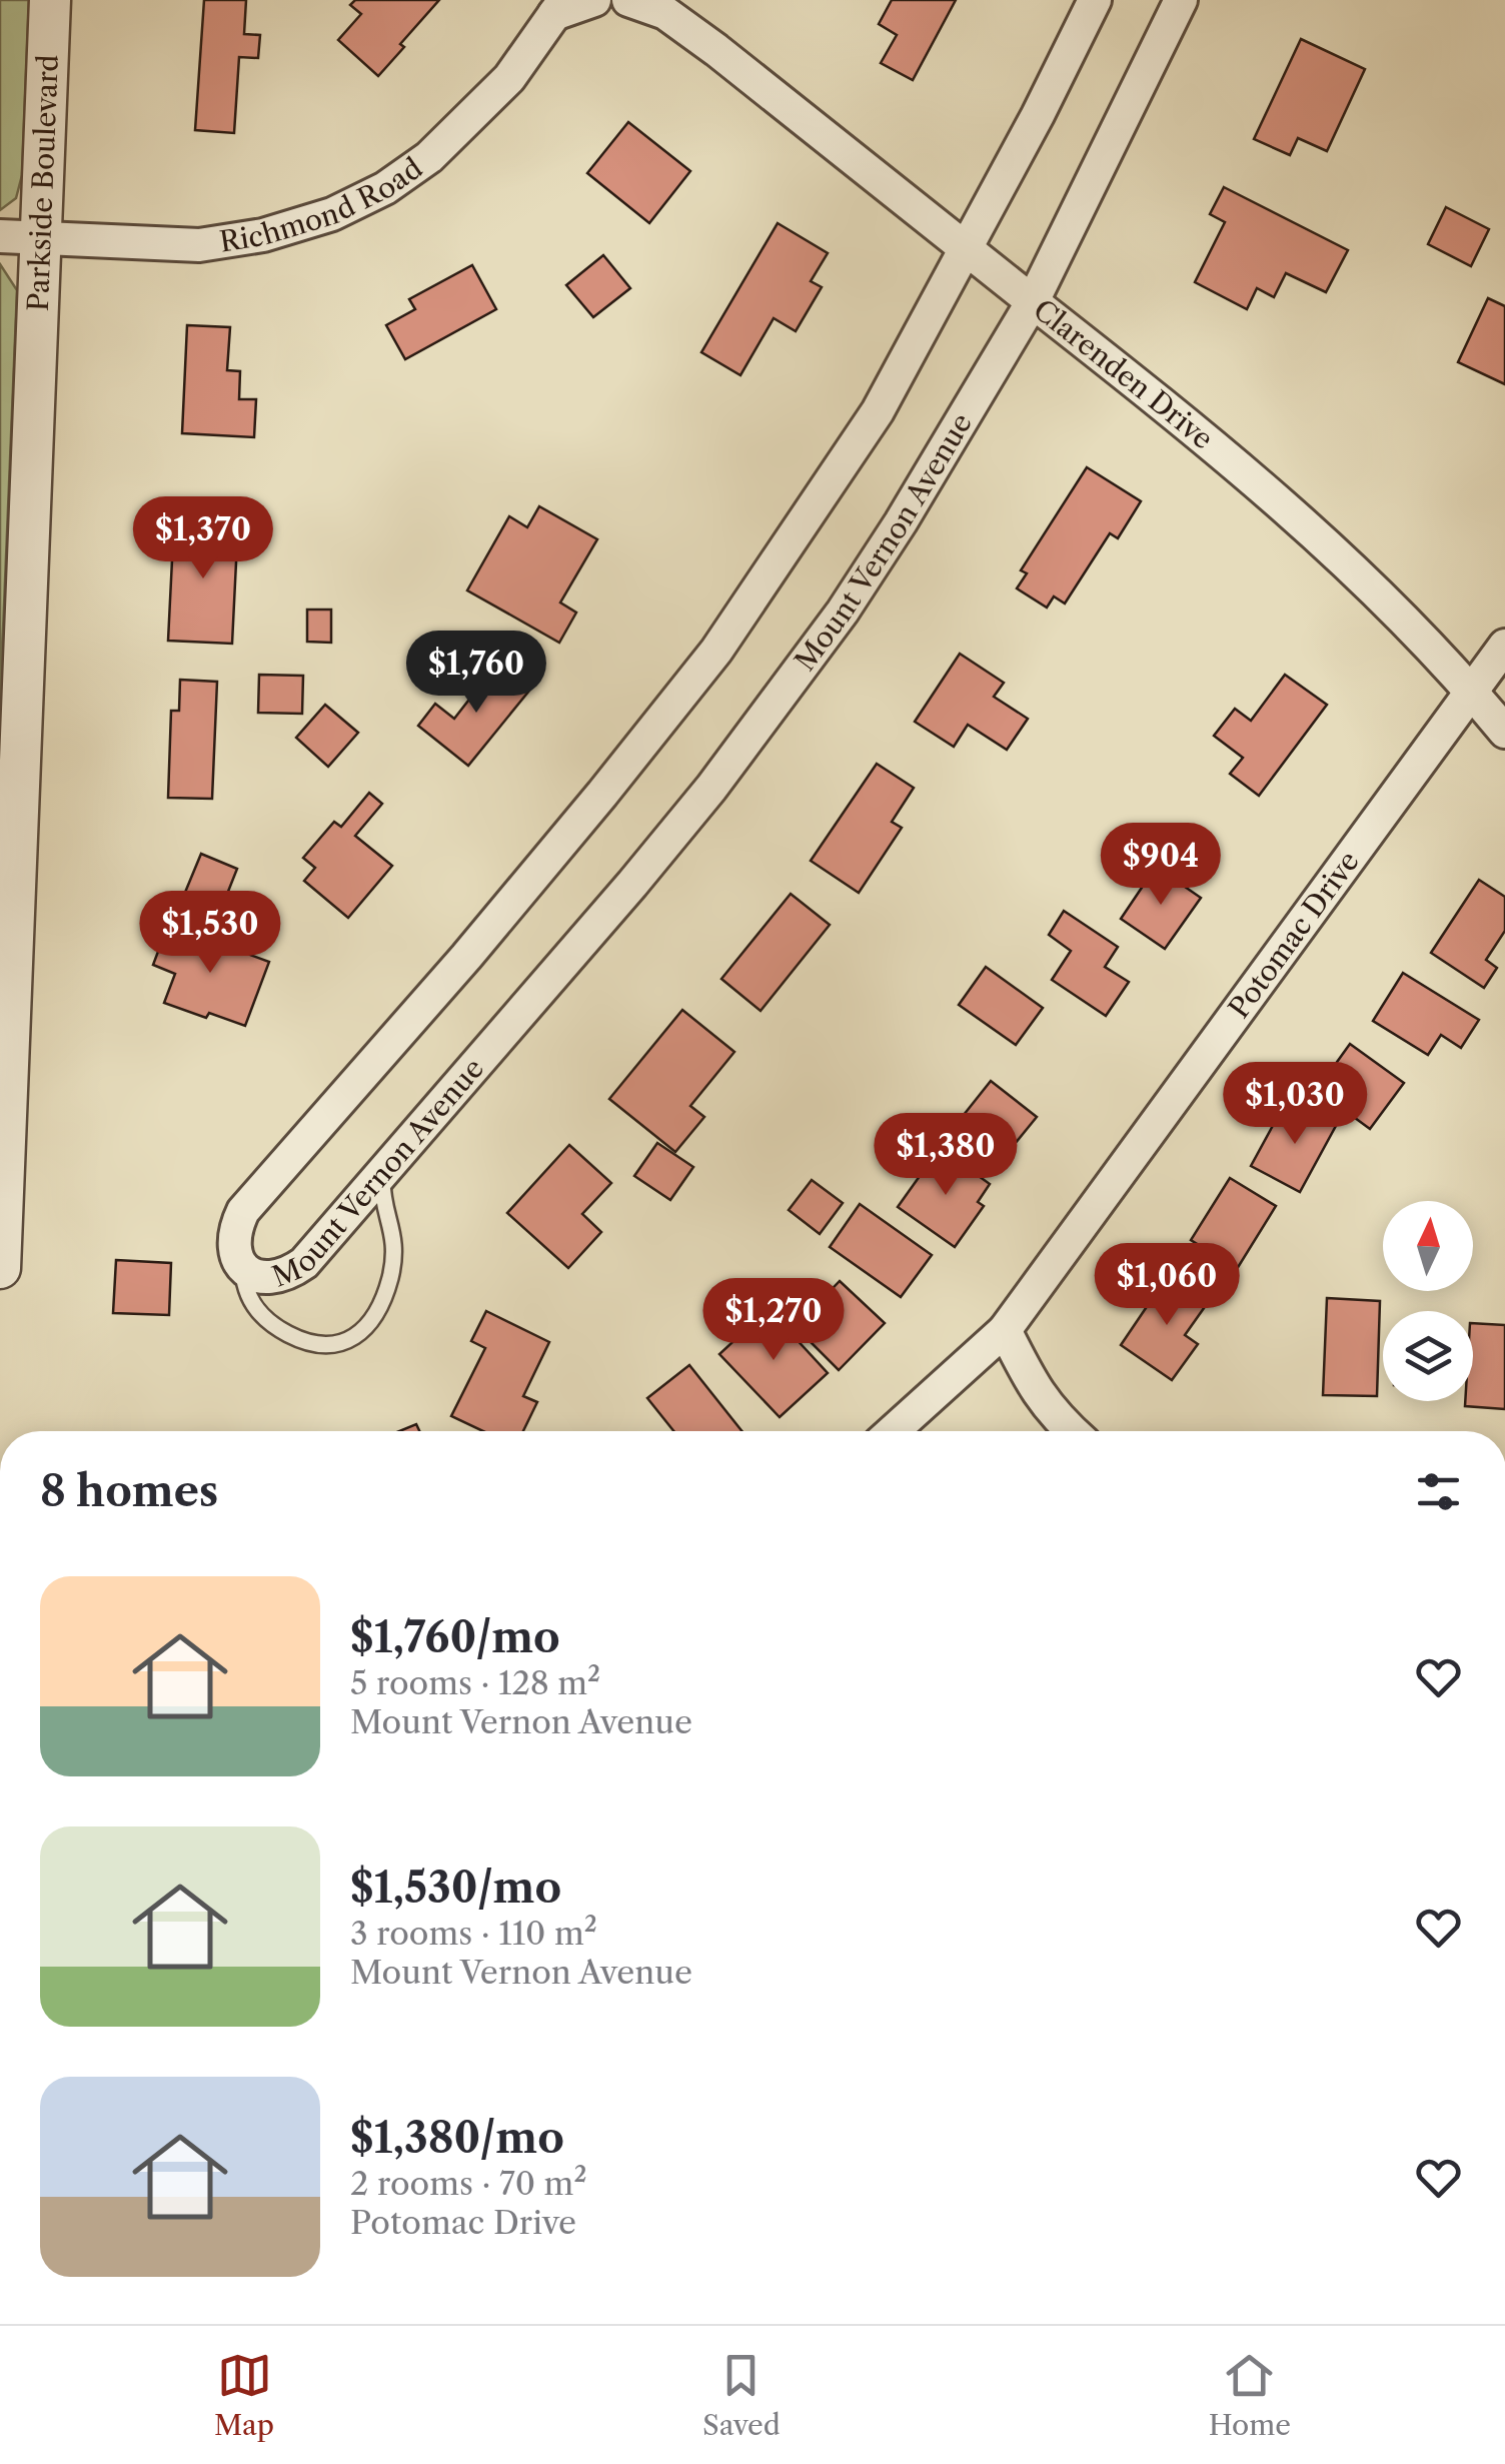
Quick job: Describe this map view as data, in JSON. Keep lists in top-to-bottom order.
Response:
{
  "streets": {
    "street": [
      "Parkside Boulevard",
      "Richmond Road",
      "Clarenden Drive",
      "Mount Vernon Avenue",
      "Potomac Drive"
    ]
  },
  "crossings": [
    ["Parkside Boulevard", "Richmond Road"],
    ["Clarenden Drive", "Mount Vernon Avenue"],
    ["Clarenden Drive", "Potomac Drive"]
  ],
  "north": "top",
  "page": {
    "price": [
      "$1,370",
      "$1,760",
      "$904",
      "$1,530",
      "$1,030",
      "$1,380",
      "$1,060",
      "$1,270"
    ],
    "heading": "8 homes",
    "list": [
      {
        "name": "$1,760/mo",
        "note": "5 rooms · 128 m² · Mount Vernon Avenue"
      },
      {
        "name": "$1,530/mo",
        "note": "3 rooms · 110 m² · Mount Vernon Avenue"
      },
      {
        "name": "$1,380/mo",
        "note": "2 rooms · 70 m² · Potomac Drive"
      }
    ],
    "tabs": ["Map", "Saved", "Home"]
  }
}
